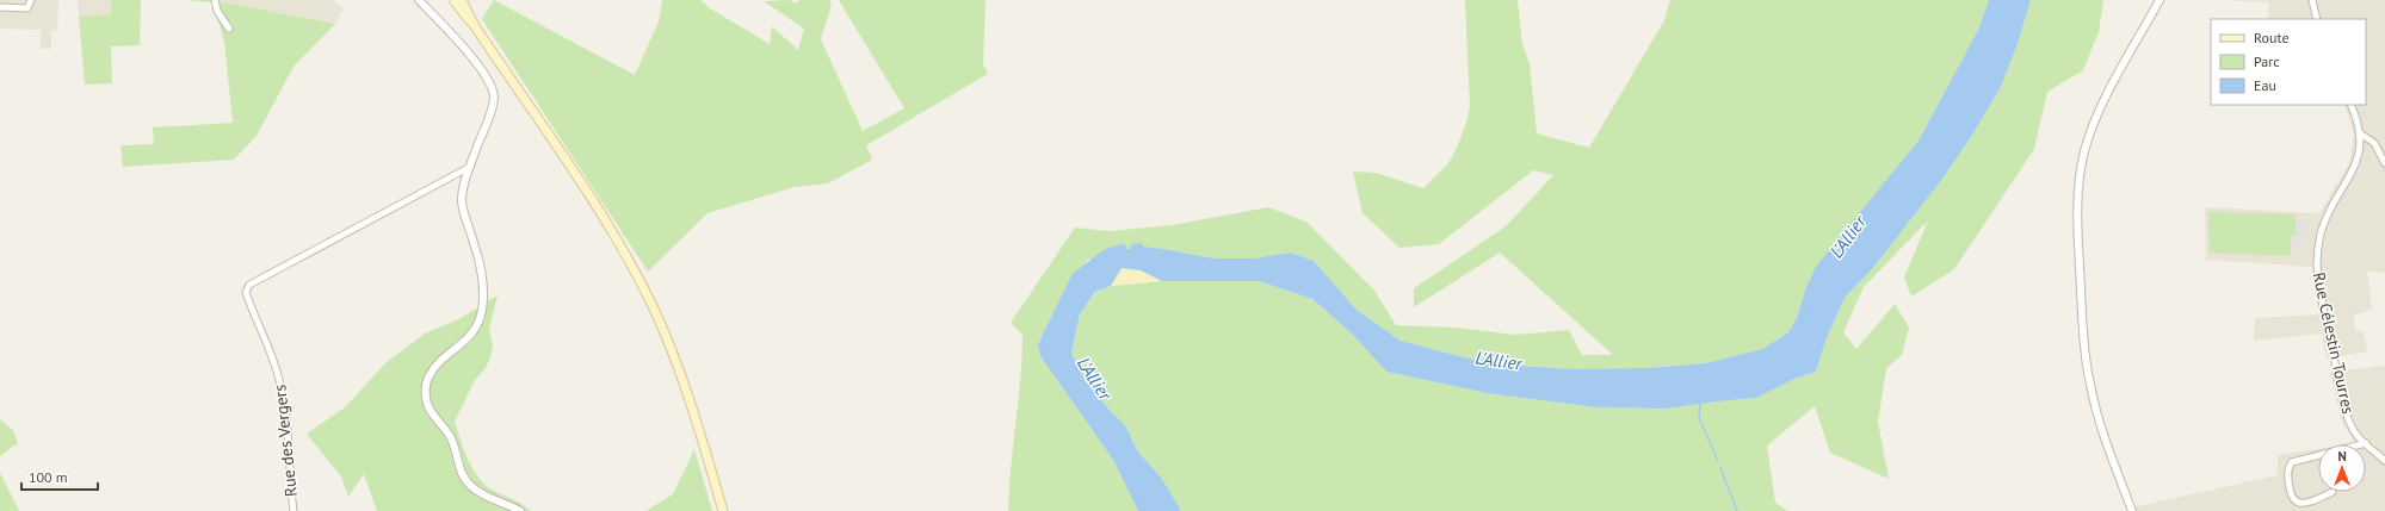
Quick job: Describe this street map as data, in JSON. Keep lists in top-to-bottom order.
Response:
{
  "streets": {
    "street": ["Rue Célestin Tourres", "Rue des Vergers"]
  },
  "water": ["L'Allier"],
  "legend": ["Route", "Parc", "Eau"],
  "scale_bar": "100 m",
  "north": "top"
}
